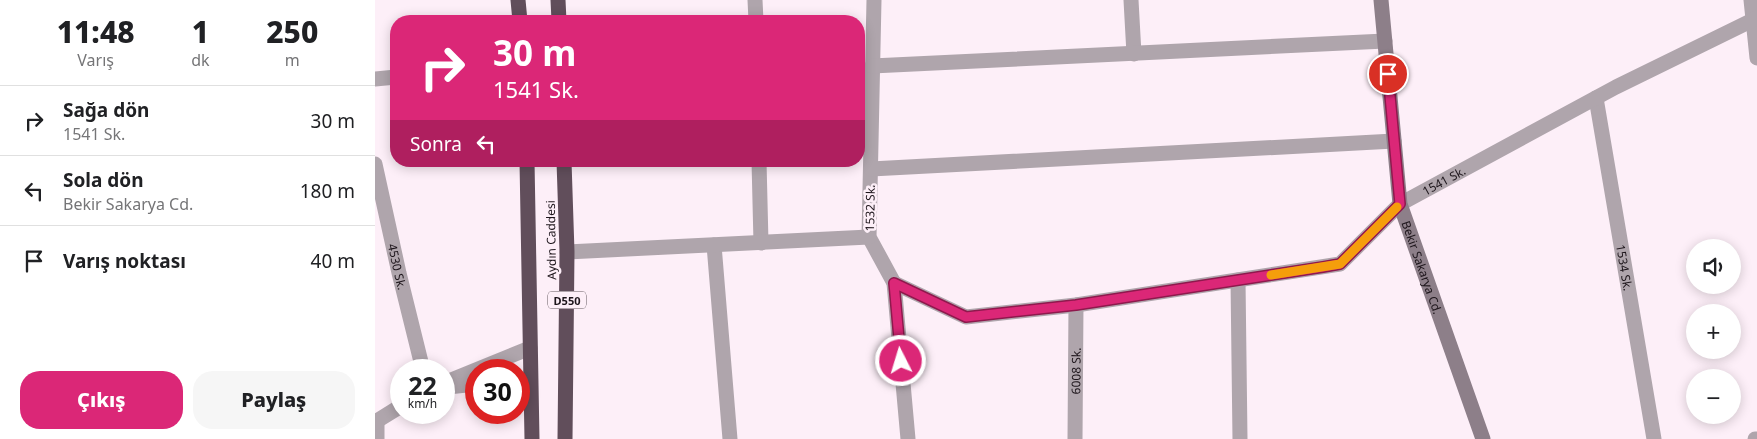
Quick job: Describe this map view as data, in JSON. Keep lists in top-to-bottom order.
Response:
{
  "streets": {
    "highway": ["Aydın Caddesi", "D550"],
    "street": [
      "1541 Sk.",
      "1532 Sk.",
      "4530 Sk.",
      "Bekir Sakarya Cd.",
      "1534 Sk.",
      "6008 Sk."
    ]
  },
  "crossings": [
    ["1541 Sk.", "1532 Sk."],
    ["1541 Sk.", "Bekir Sakarya Cd."],
    ["1541 Sk.", "1534 Sk."],
    ["1541 Sk.", "6008 Sk."]
  ],
  "page": {
    "eta": [
      "11:48",
      "Varış",
      "1",
      "dk",
      "250",
      "m"
    ],
    "turn": ["30 m", "1541 Sk."],
    "list": [
      {
        "name": "Sağa dön",
        "note": "1541 Sk.",
        "value": "30 m"
      },
      {
        "name": "Sola dön",
        "note": "Bekir Sakarya Cd.",
        "value": "180 m"
      },
      {
        "name": "Varış noktası",
        "value": "40 m"
      }
    ],
    "then": "Sonra",
    "map_buttons": ["+", "−"],
    "speed": "22 km/h",
    "limit": "30",
    "buttons": ["Çıkış", "Paylaş"]
  }
}
